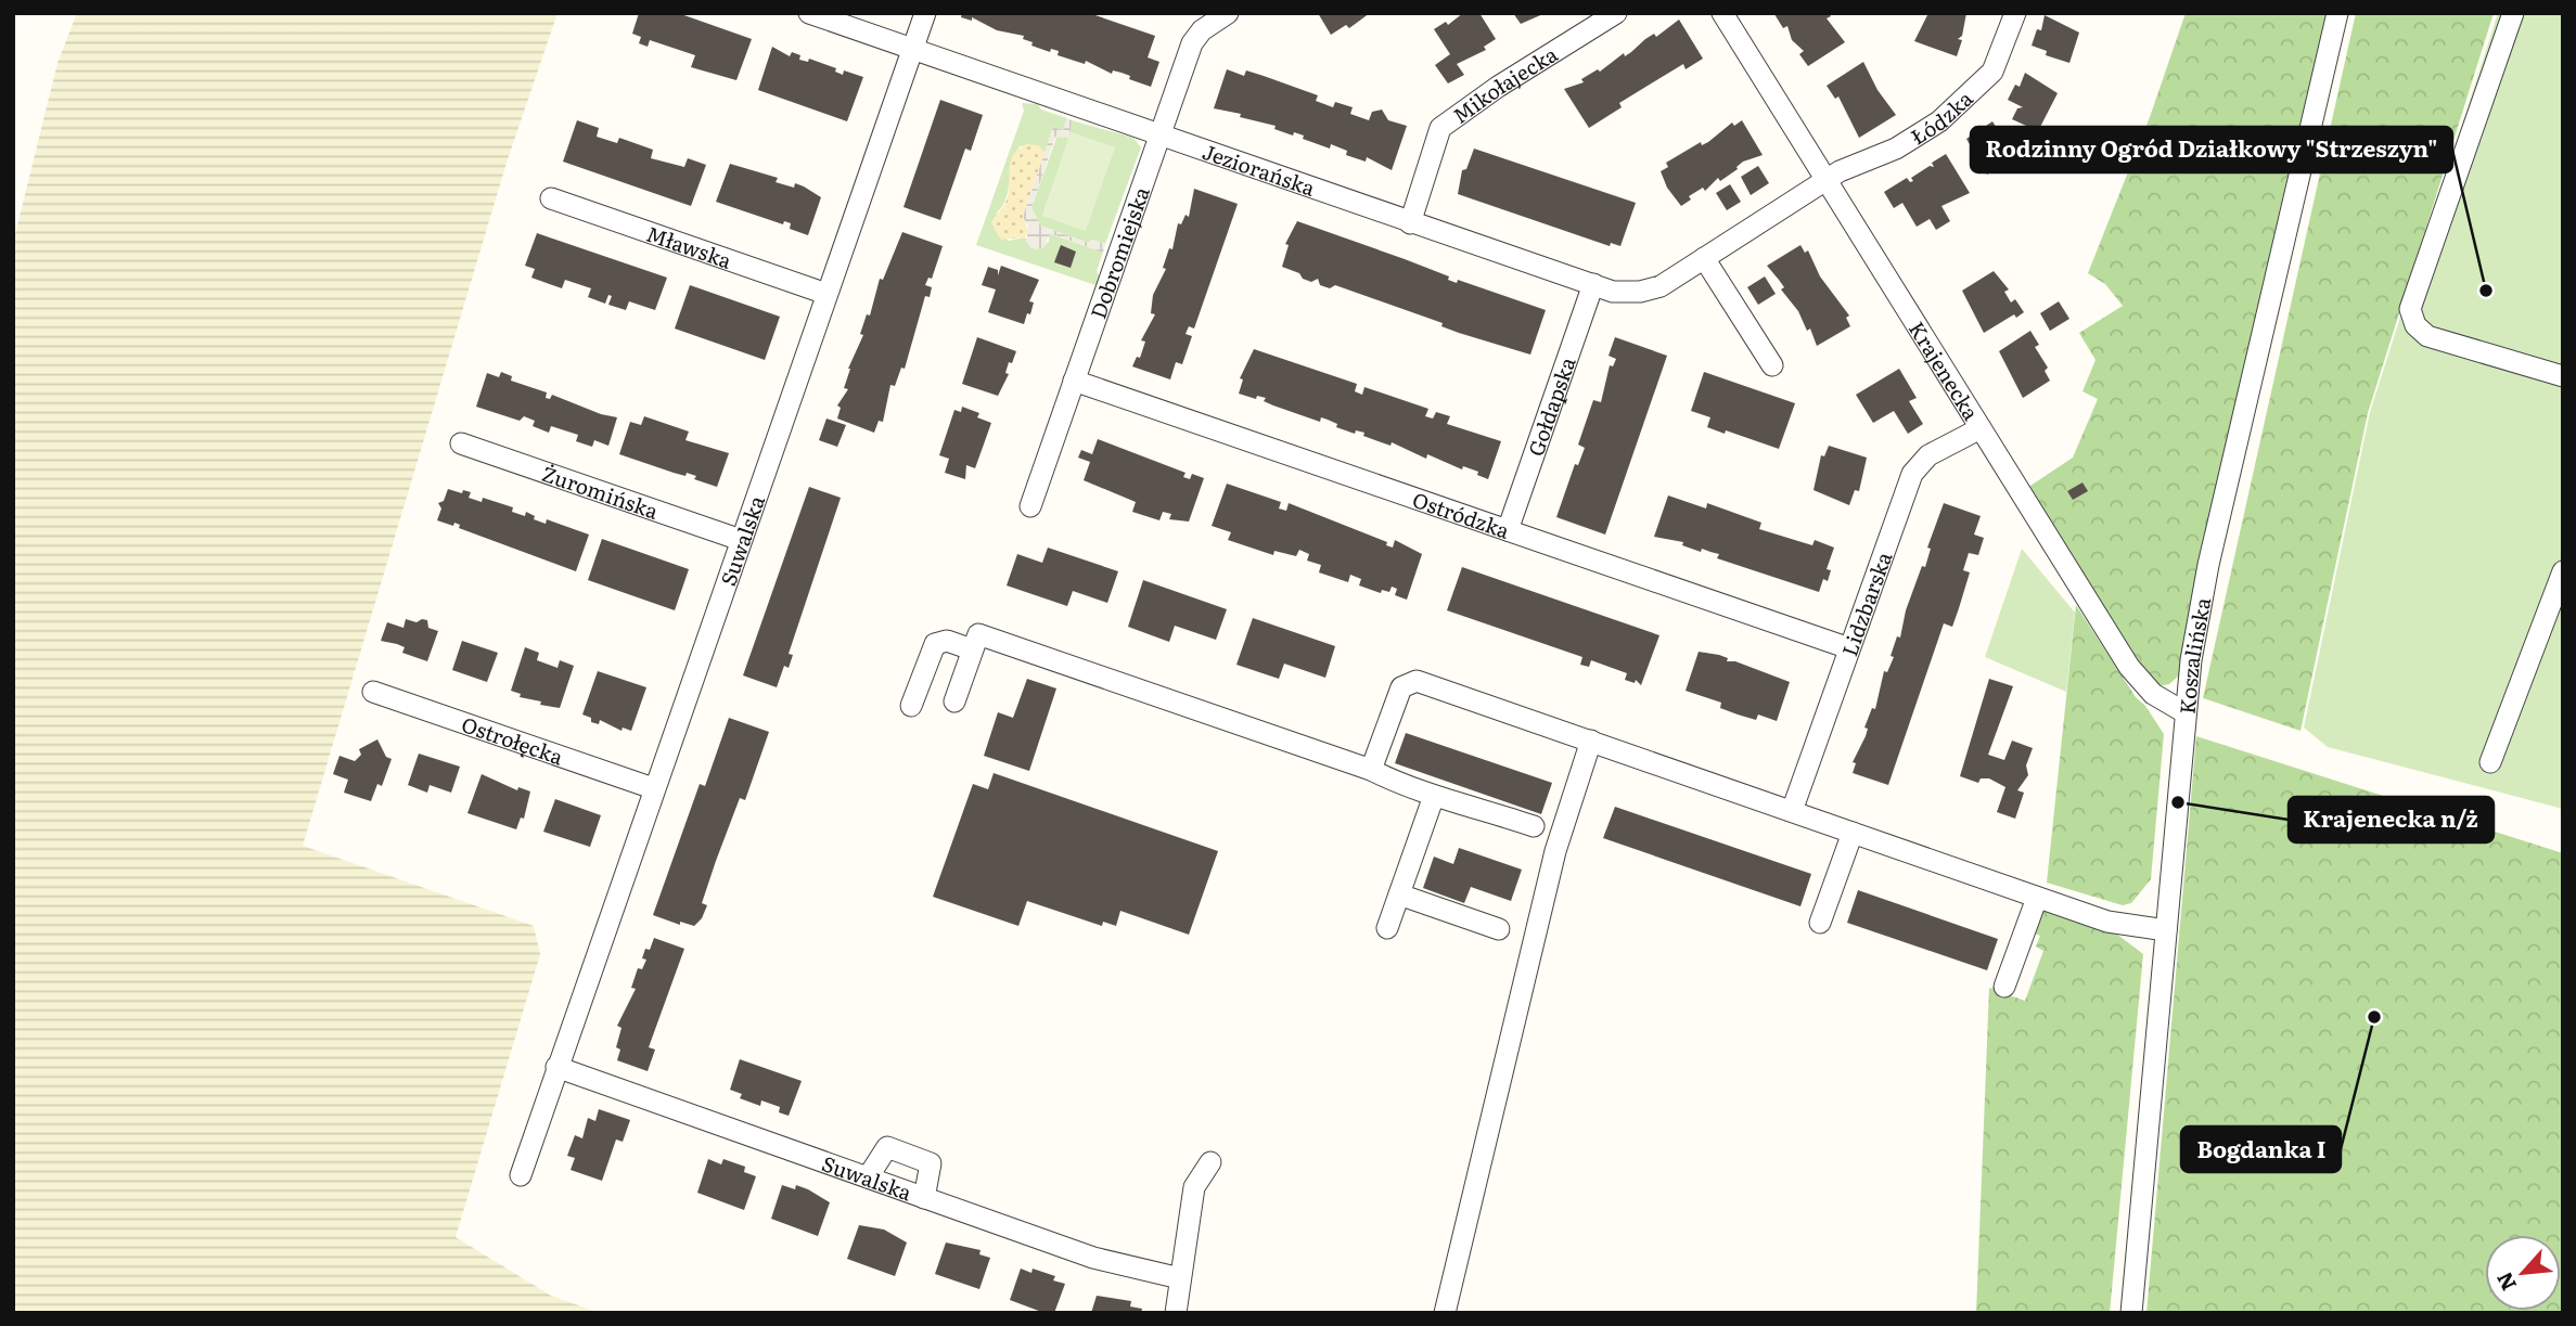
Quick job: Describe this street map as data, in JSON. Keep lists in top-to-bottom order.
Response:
{
  "streets": {
    "street": [
      "Mikołajecka",
      "Łódzka",
      "Jeziorańska",
      "Mławska",
      "Dobromiejska",
      "Krajenecka",
      "Gołdapska",
      "Żuromińska",
      "Ostródzka",
      "Suwalska",
      "Lidzbarska",
      "Koszalińska",
      "Ostrołęcka"
    ]
  },
  "crossings": [
    ["Mikołajecka", "Jeziorańska"],
    ["Łódzka", "Jeziorańska"],
    ["Łódzka", "Krajenecka"],
    ["Jeziorańska", "Dobromiejska"],
    ["Jeziorańska", "Krajenecka"],
    ["Jeziorańska", "Gołdapska"],
    ["Jeziorańska", "Suwalska"],
    ["Mławska", "Suwalska"],
    ["Dobromiejska", "Ostródzka"],
    ["Krajenecka", "Lidzbarska"],
    ["Krajenecka", "Koszalińska"],
    ["Gołdapska", "Ostródzka"],
    ["Żuromińska", "Suwalska"],
    ["Ostródzka", "Lidzbarska"],
    ["Suwalska", "Ostrołęcka"]
  ],
  "places": ["Rodzinny Ogród Działkowy \"Strzeszyn\"", "Krajenecka n/ż", "Bogdanka I"],
  "north": "bottom left"
}
